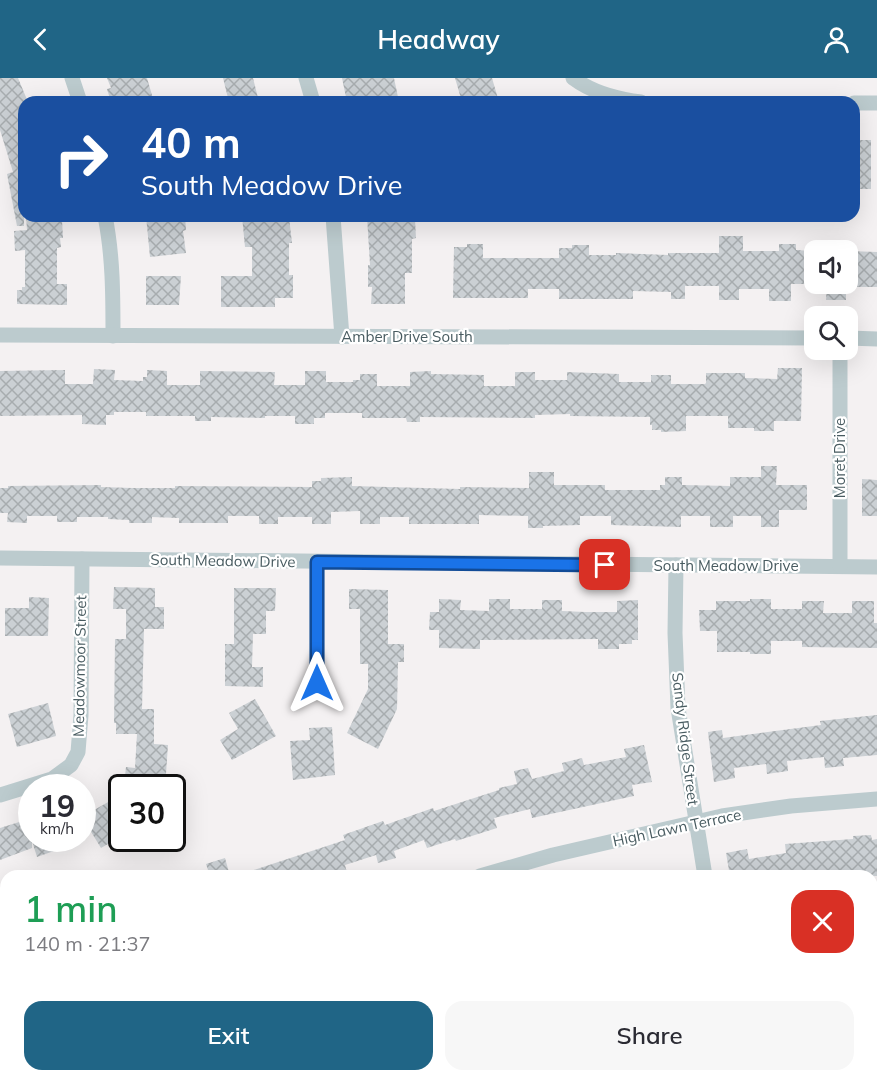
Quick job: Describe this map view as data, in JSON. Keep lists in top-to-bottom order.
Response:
{
  "streets": {
    "street": [
      "Amber Drive South",
      "Moret Drive",
      "South Meadow Drive",
      "Meadowmoor Street",
      "Sandy Ridge Street",
      "High Lawn Terrace"
    ]
  },
  "crossings": [
    ["Moret Drive", "South Meadow Drive"],
    ["South Meadow Drive", "Meadowmoor Street"],
    ["South Meadow Drive", "Sandy Ridge Street"],
    ["Sandy Ridge Street", "High Lawn Terrace"]
  ],
  "page": {
    "header": "Headway",
    "turn": ["40 m", "South Meadow Drive"],
    "speed": "19 km/h",
    "limit": "30",
    "heading": ["1 min", "140 m · 21:37"],
    "buttons": ["Exit", "Share"]
  }
}
